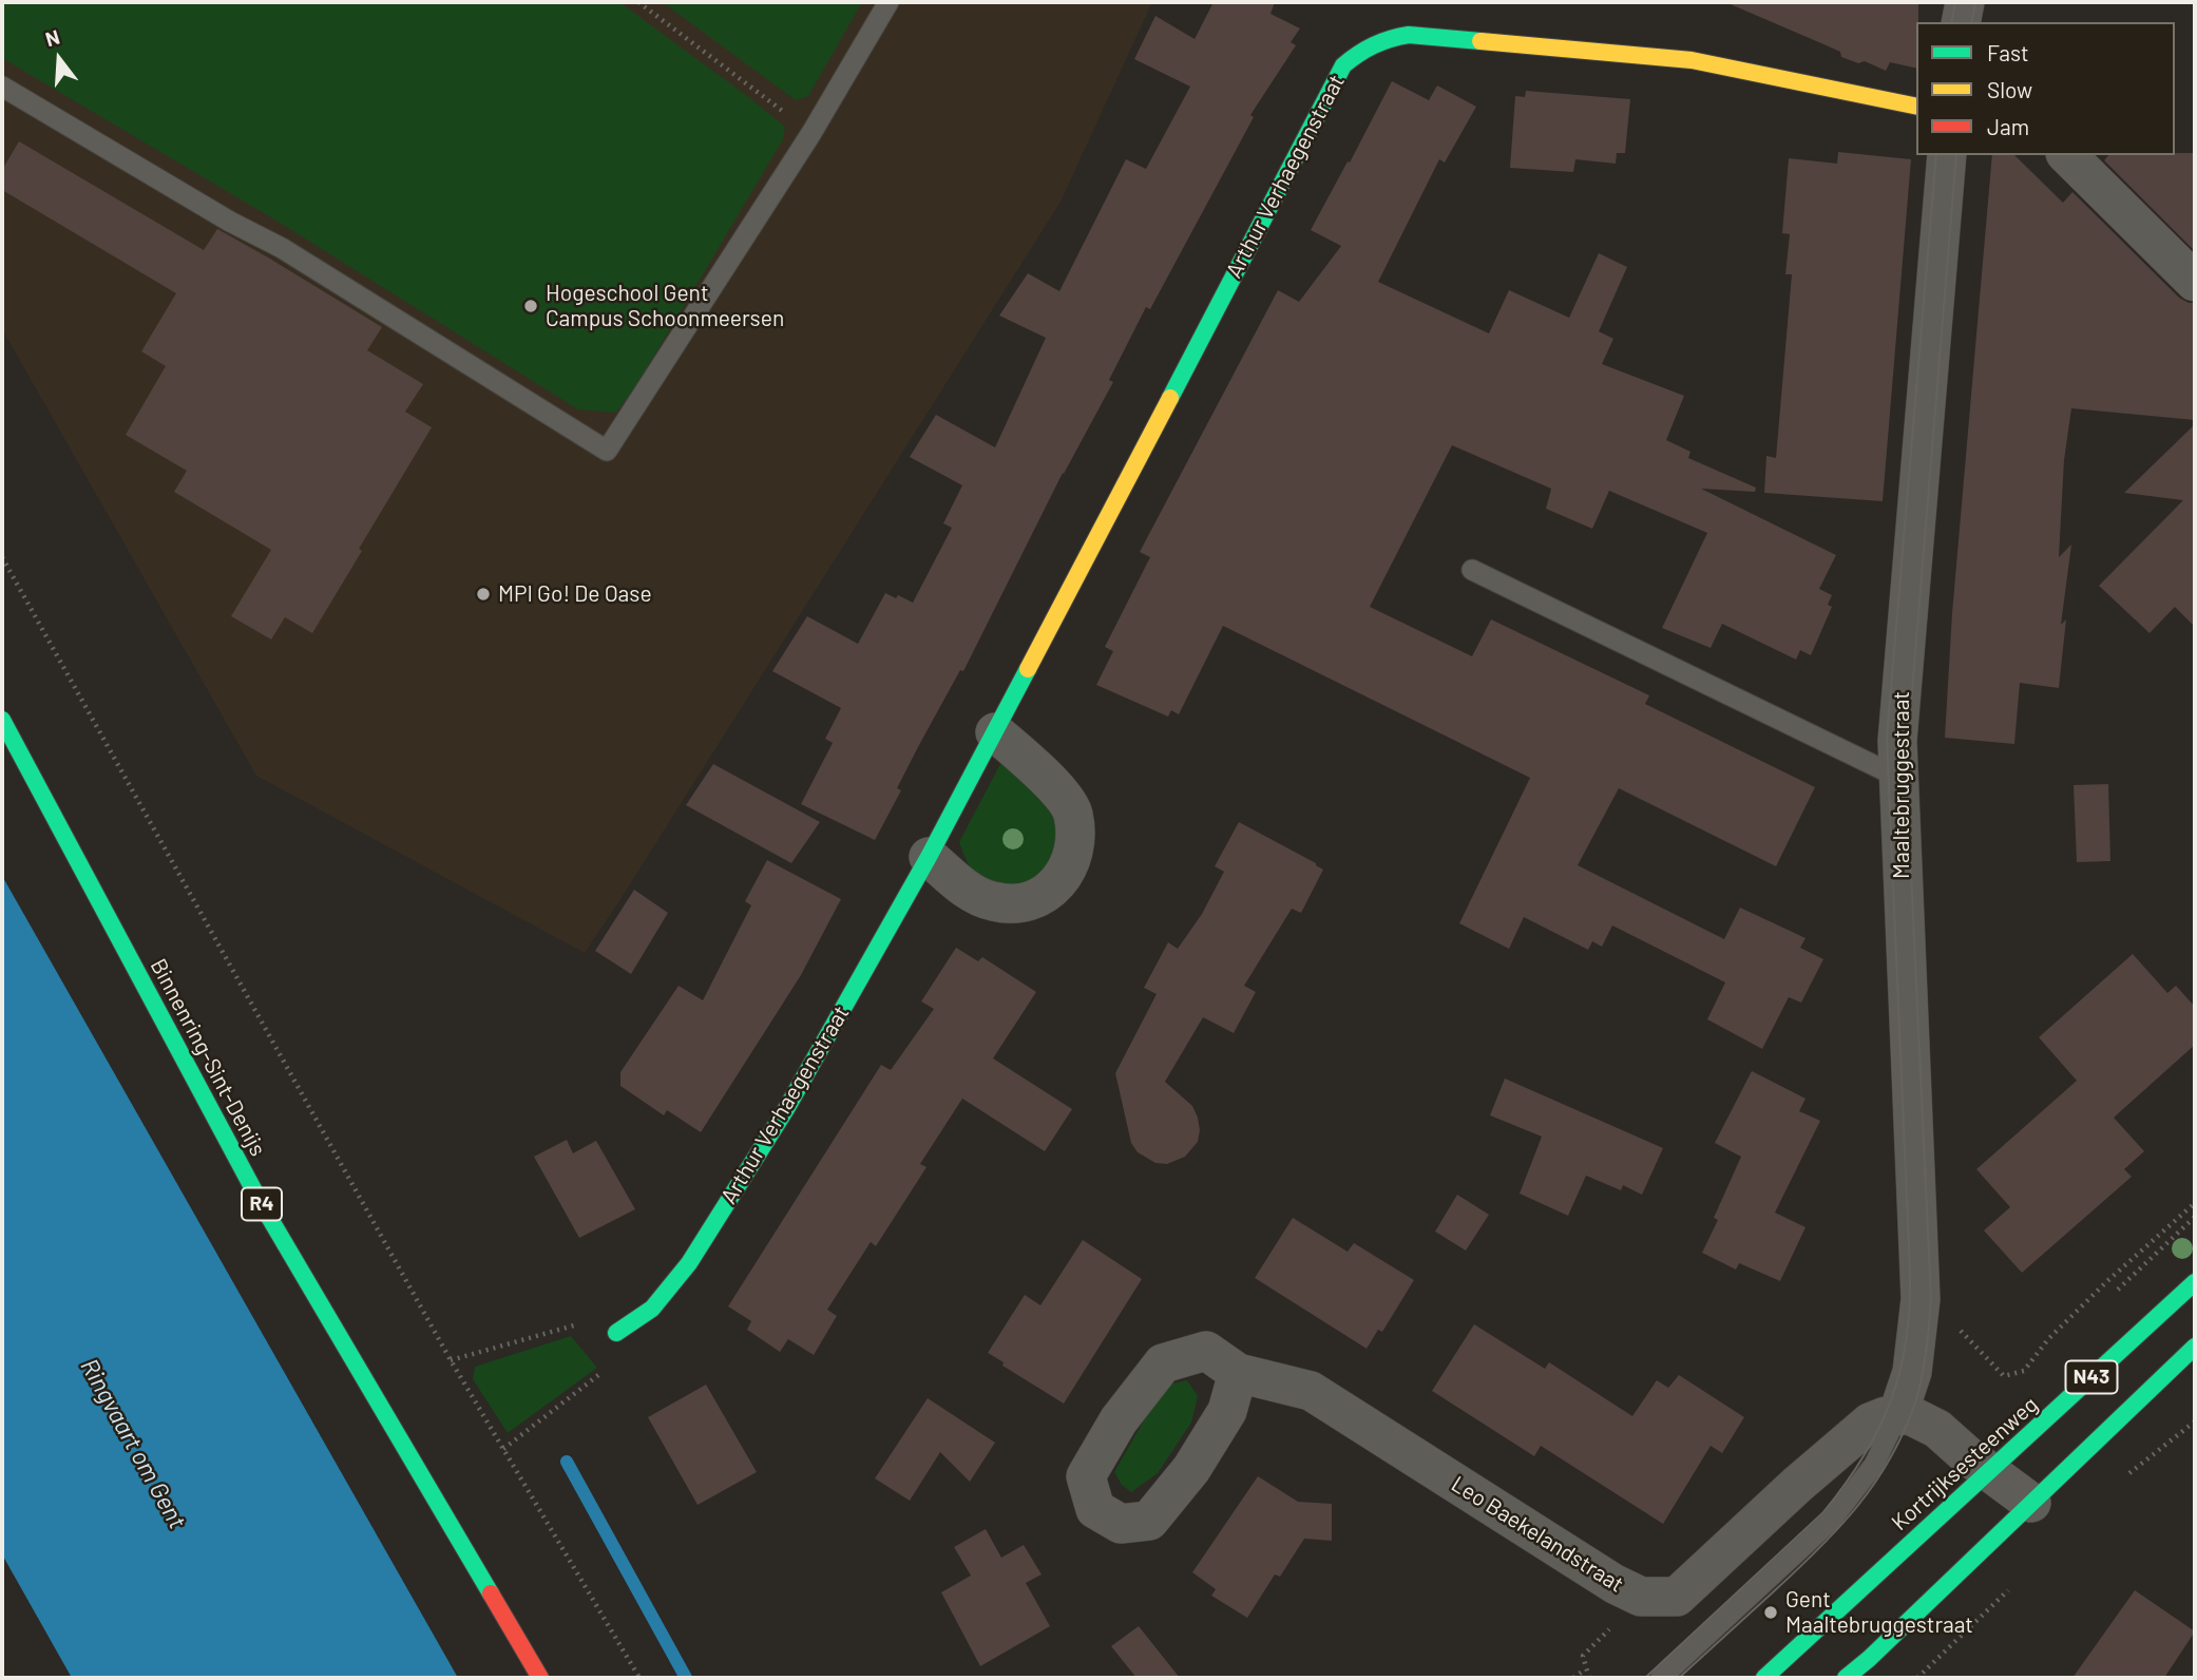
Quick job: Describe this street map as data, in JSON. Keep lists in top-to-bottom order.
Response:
{
  "streets": {
    "main road": [
      "Arthur Verhaegenstraat",
      "Binnenring-Sint-Denijs",
      "R4",
      "N43",
      "Kortrijksesteenweg"
    ],
    "street": ["Maaltebruggestraat", "Leo Baekelandstraat"]
  },
  "crossings": [
    ["Maaltebruggestraat", "Leo Baekelandstraat"]
  ],
  "water": ["Ringvaart om Gent"],
  "places": ["Hogeschool Gent Campus Schoonmeersen", "MPI Go! De Oase", "Gent Maaltebruggestraat"],
  "legend": ["Fast", "Slow", "Jam"],
  "north": "top"
}
